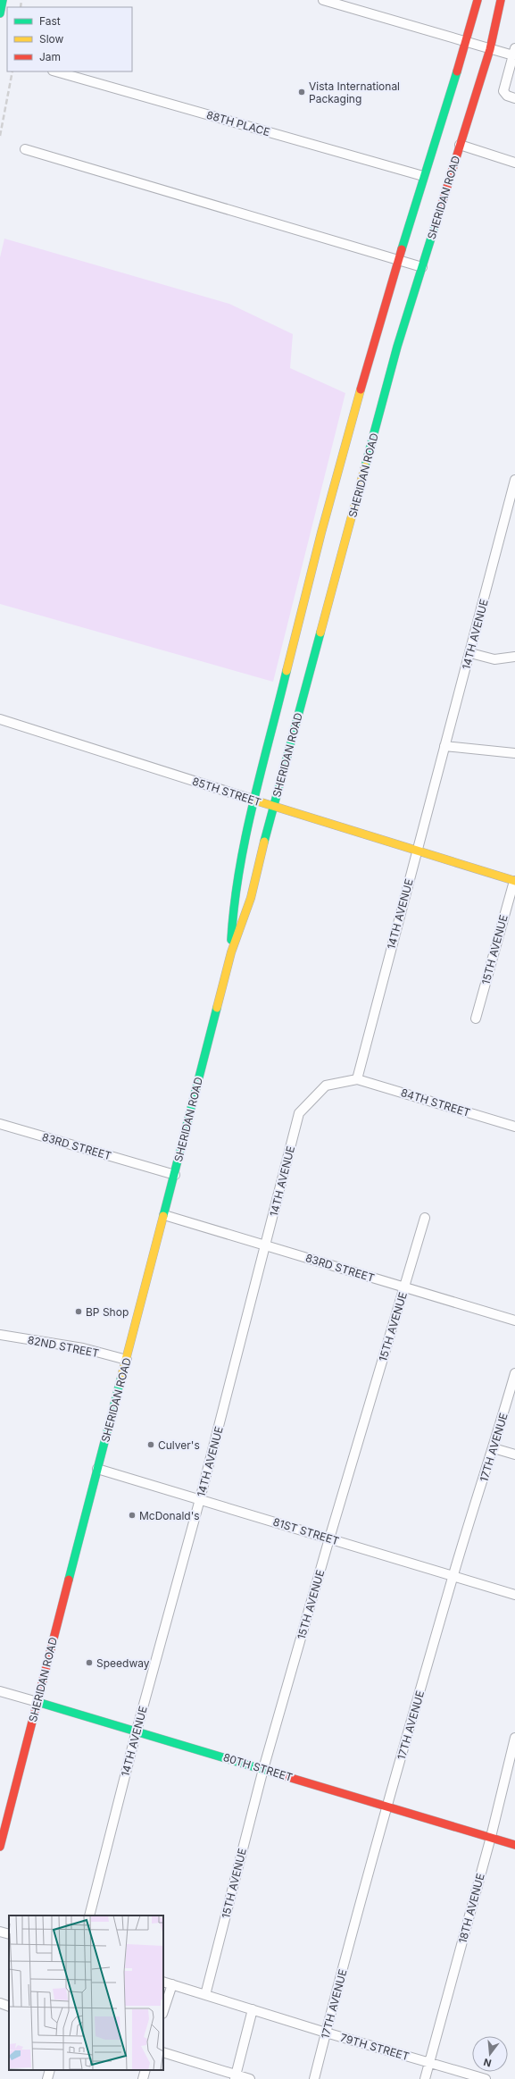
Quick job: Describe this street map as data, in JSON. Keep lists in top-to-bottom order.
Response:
{
  "streets": {
    "main road": ["SHERIDAN ROAD", "85TH STREET", "80TH STREET"],
    "street": [
      "88TH PLACE",
      "14TH AVENUE",
      "15TH AVENUE",
      "84TH STREET",
      "83RD STREET",
      "82ND STREET",
      "17TH AVENUE",
      "81ST STREET",
      "18TH AVENUE",
      "79TH STREET"
    ]
  },
  "crossings": [
    ["88TH PLACE", "SHERIDAN ROAD"],
    ["SHERIDAN ROAD", "85TH STREET"],
    ["SHERIDAN ROAD", "83RD STREET"],
    ["SHERIDAN ROAD", "82ND STREET"],
    ["SHERIDAN ROAD", "81ST STREET"],
    ["SHERIDAN ROAD", "80TH STREET"],
    ["14TH AVENUE", "85TH STREET"],
    ["14TH AVENUE", "84TH STREET"],
    ["14TH AVENUE", "83RD STREET"],
    ["14TH AVENUE", "81ST STREET"],
    ["14TH AVENUE", "80TH STREET"],
    ["85TH STREET", "15TH AVENUE"],
    ["15TH AVENUE", "83RD STREET"],
    ["15TH AVENUE", "81ST STREET"],
    ["15TH AVENUE", "80TH STREET"],
    ["15TH AVENUE", "79TH STREET"],
    ["17TH AVENUE", "81ST STREET"],
    ["17TH AVENUE", "80TH STREET"],
    ["17TH AVENUE", "79TH STREET"],
    ["80TH STREET", "18TH AVENUE"],
    ["18TH AVENUE", "79TH STREET"]
  ],
  "places": [
    "Vista International Packaging",
    "BP Shop",
    "Culver's",
    "McDonald's",
    "Speedway"
  ],
  "legend": ["Fast", "Slow", "Jam"],
  "north": "bottom"
}
